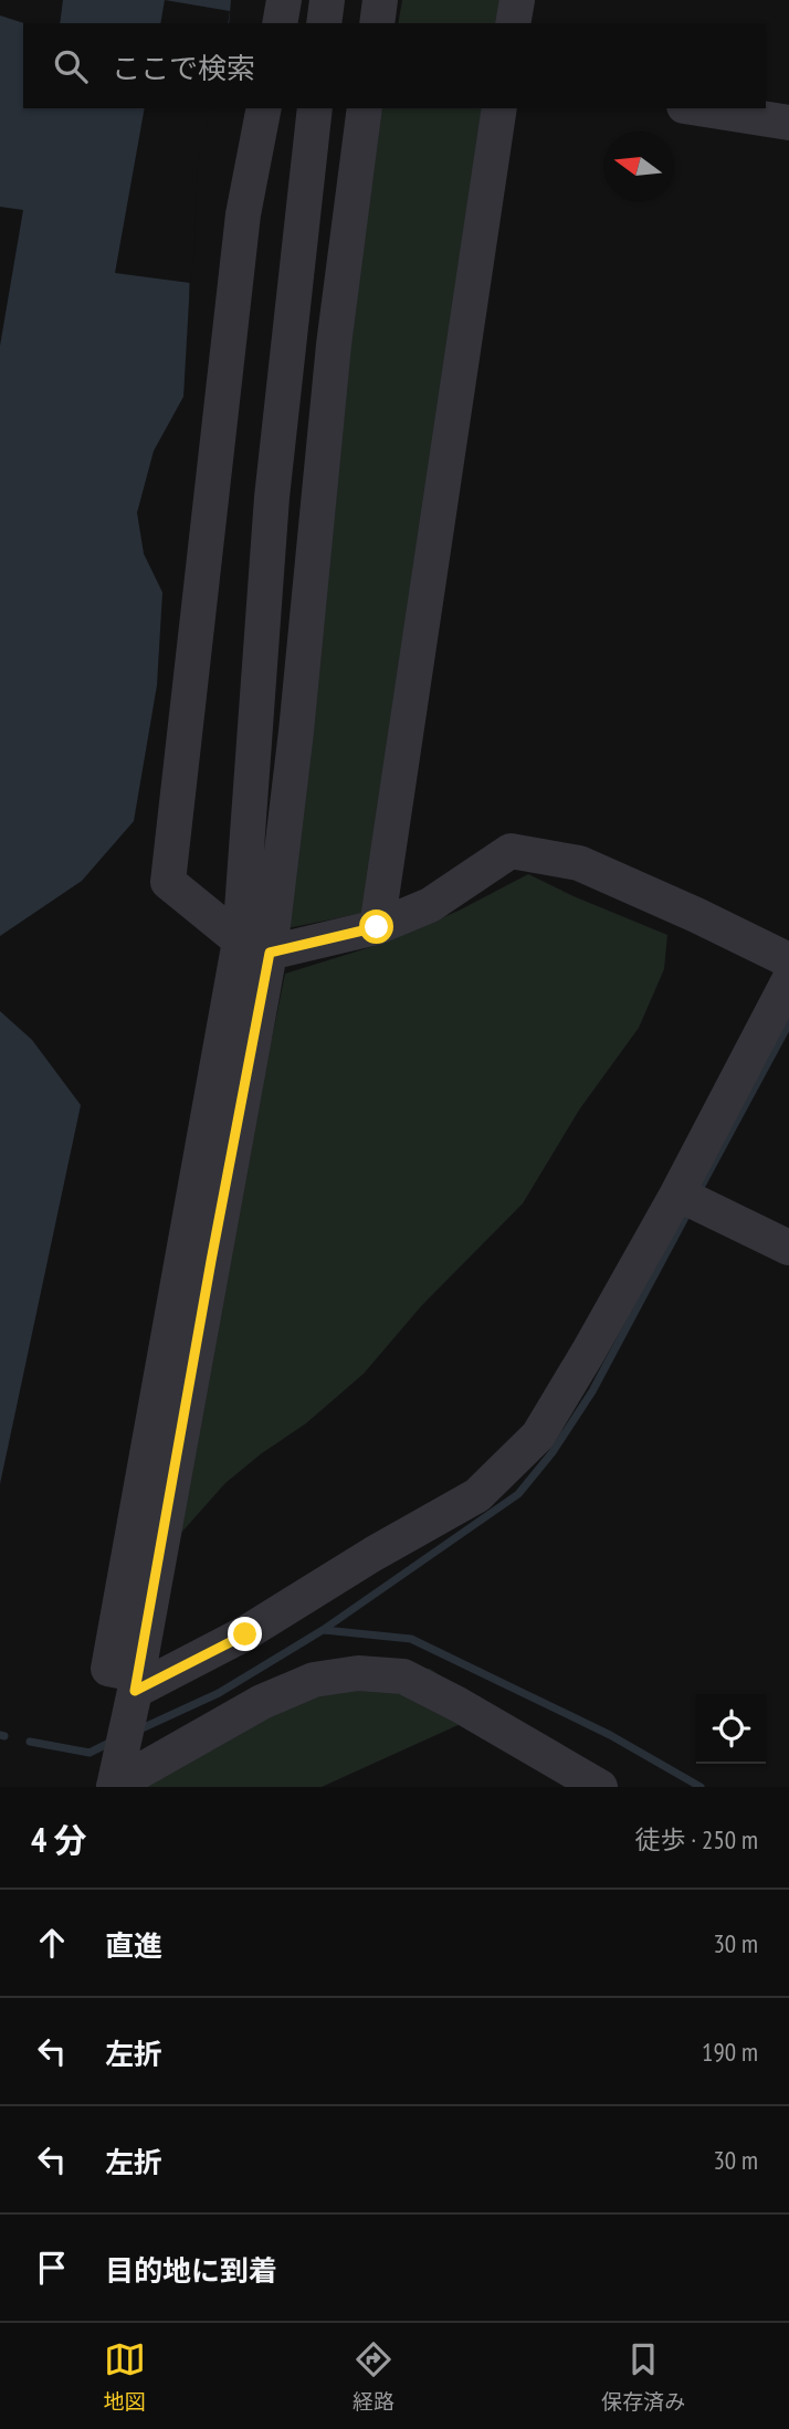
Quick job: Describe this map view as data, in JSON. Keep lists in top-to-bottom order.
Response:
{
  "north": "left",
  "page": {
    "search": "ここで検索",
    "heading": ["4 分", "徒歩 · 250 m"],
    "list": [
      ["直進", "30 m"],
      ["左折", "190 m"],
      ["左折", "30 m"],
      "目的地に到着"
    ],
    "nav": ["地図", "経路", "保存済み"]
  }
}
